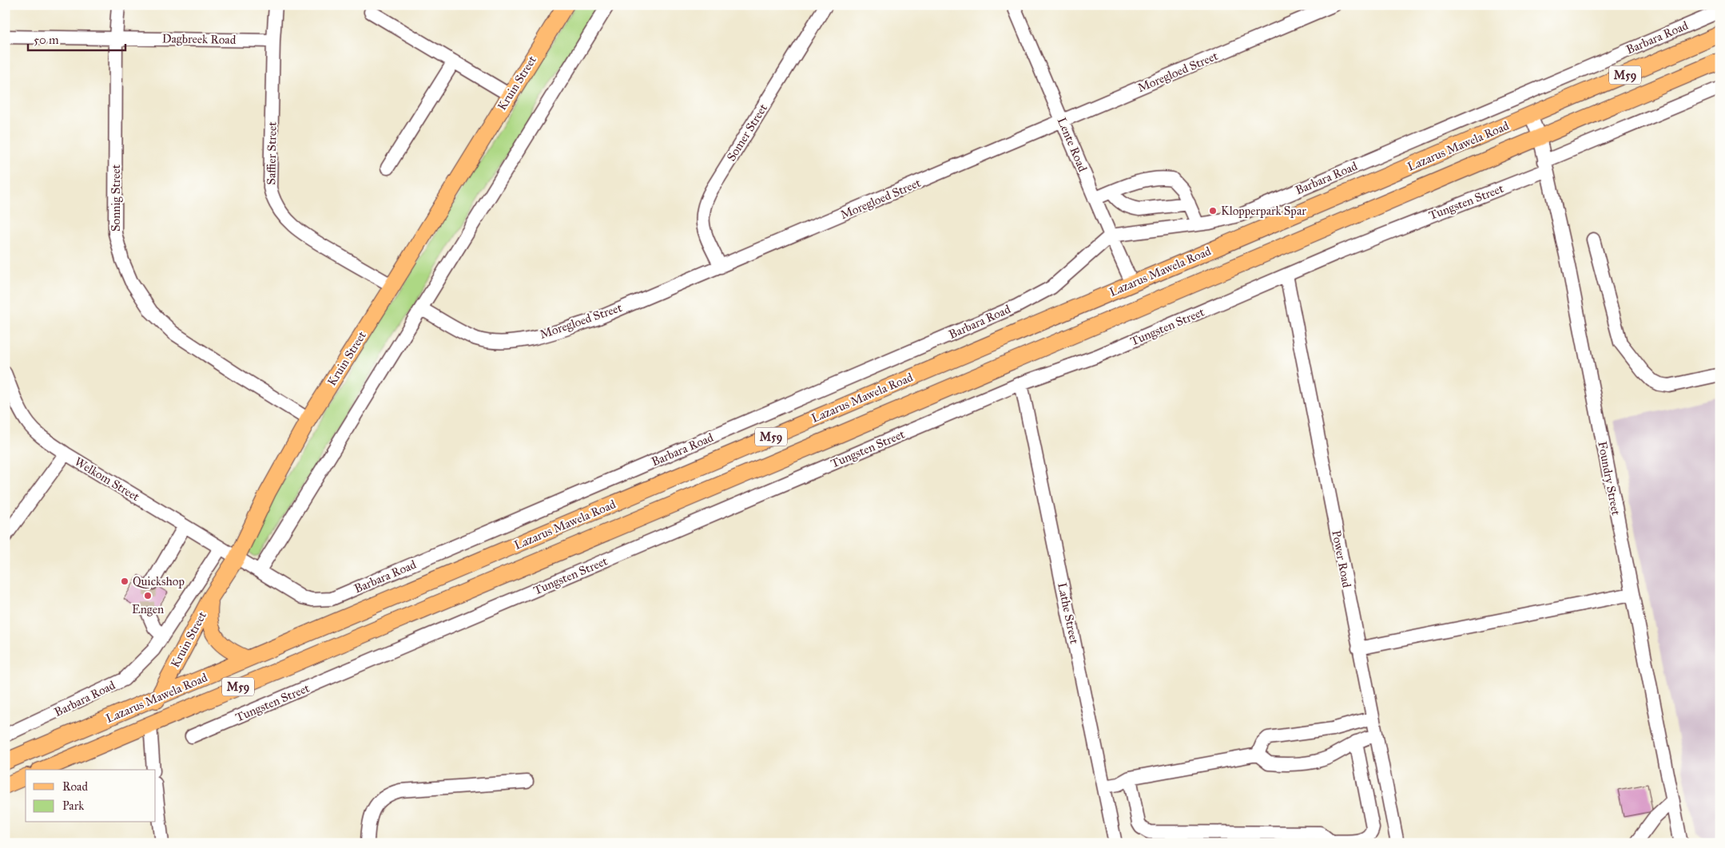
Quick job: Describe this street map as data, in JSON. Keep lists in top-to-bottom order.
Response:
{
  "streets": {
    "main road": ["M59", "Kruin Street", "Lazarus Mawela Road"],
    "street": [
      "Barbara Road",
      "Dagbreek Road",
      "Moregloed Street",
      "Somer Street",
      "Lente Road",
      "Saffier Street",
      "Sonnig Street",
      "Tungsten Street",
      "Foundry Street",
      "Welkom Street",
      "Power Road",
      "Lathe Street"
    ]
  },
  "crossings": [
    ["Barbara Road", "Kruin Street"],
    ["Barbara Road", "Lente Road"],
    ["Barbara Road", "Welkom Street"],
    ["Dagbreek Road", "Saffier Street"],
    ["Dagbreek Road", "Sonnig Street"],
    ["Moregloed Street", "Somer Street"],
    ["Moregloed Street", "Lente Road"],
    ["Kruin Street", "Lazarus Mawela Road"],
    ["Kruin Street", "Saffier Street"],
    ["Kruin Street", "Sonnig Street"],
    ["Kruin Street", "Welkom Street"],
    ["Lente Road", "Lazarus Mawela Road"],
    ["Lazarus Mawela Road", "Foundry Street"],
    ["Tungsten Street", "Foundry Street"],
    ["Tungsten Street", "Power Road"],
    ["Tungsten Street", "Lathe Street"]
  ],
  "places": ["Klopperpark Spar", "Quickshop", "Engen"],
  "legend": ["Road", "Park"],
  "scale_bar": "50 m"
}
